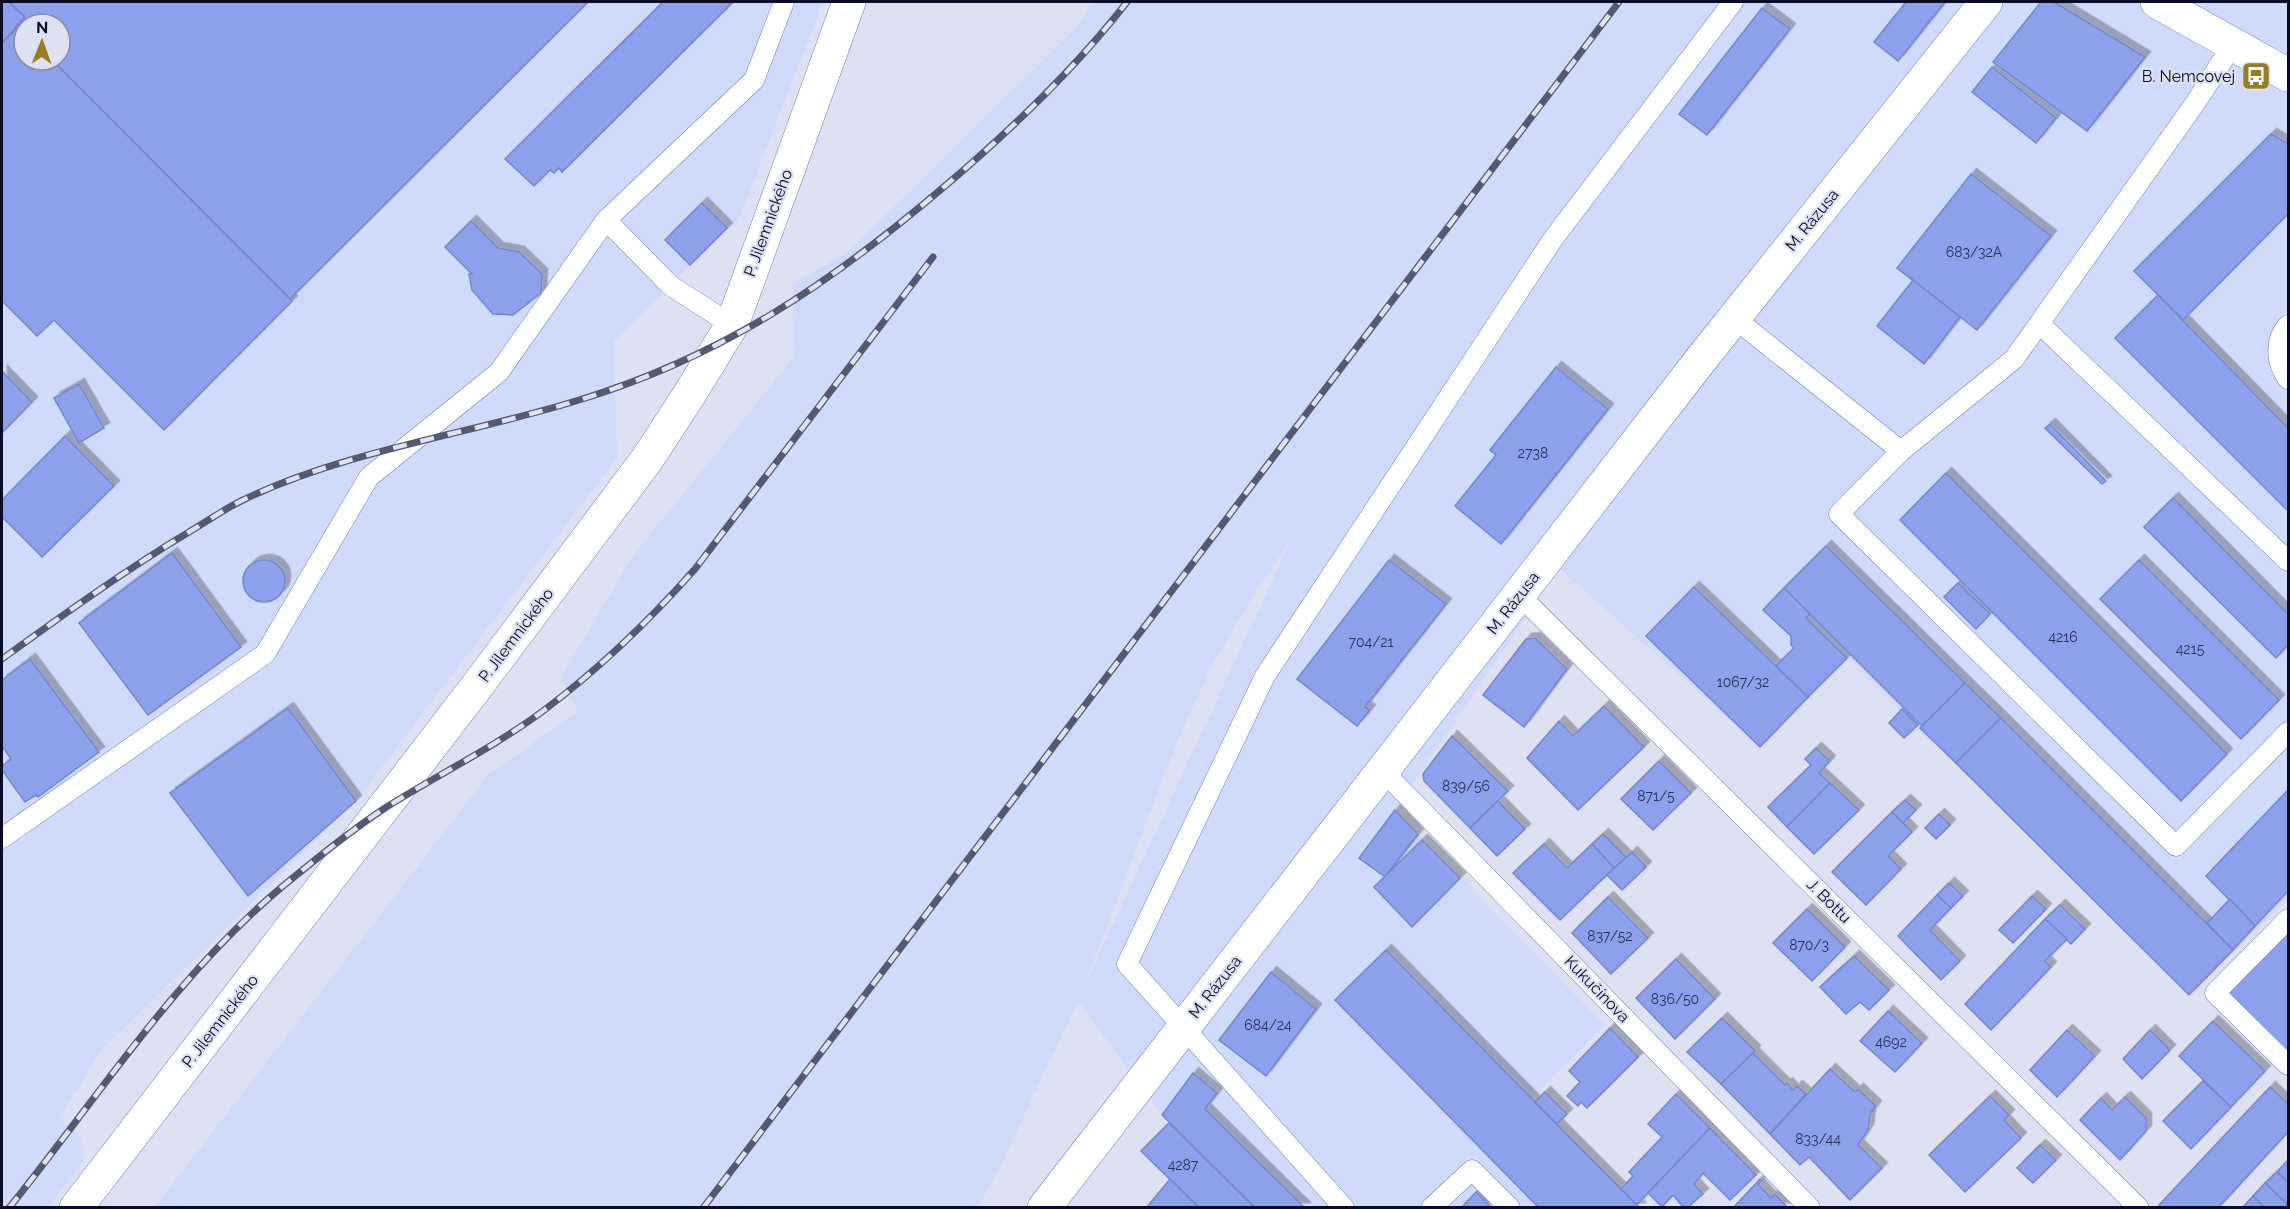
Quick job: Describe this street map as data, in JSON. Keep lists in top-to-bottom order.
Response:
{
  "streets": {
    "street": ["M. Rázusa", "P. Jilemnického"],
    "lane": ["J. Bottu", "Kukučínova"]
  },
  "crossings": [
    ["M. Rázusa", "J. Bottu"],
    ["M. Rázusa", "Kukučínova"]
  ],
  "places": {
    "bus stop": ["B. Nemcovej"]
  },
  "house_numbers": [
    "683/32A",
    "2738",
    "4216",
    "704/21",
    "4215",
    "1067/32",
    "839/56",
    "871/5",
    "837/52",
    "870/3",
    "836/50",
    "684/24",
    "4692",
    "833/44",
    "4287"
  ],
  "north": "top"
}
